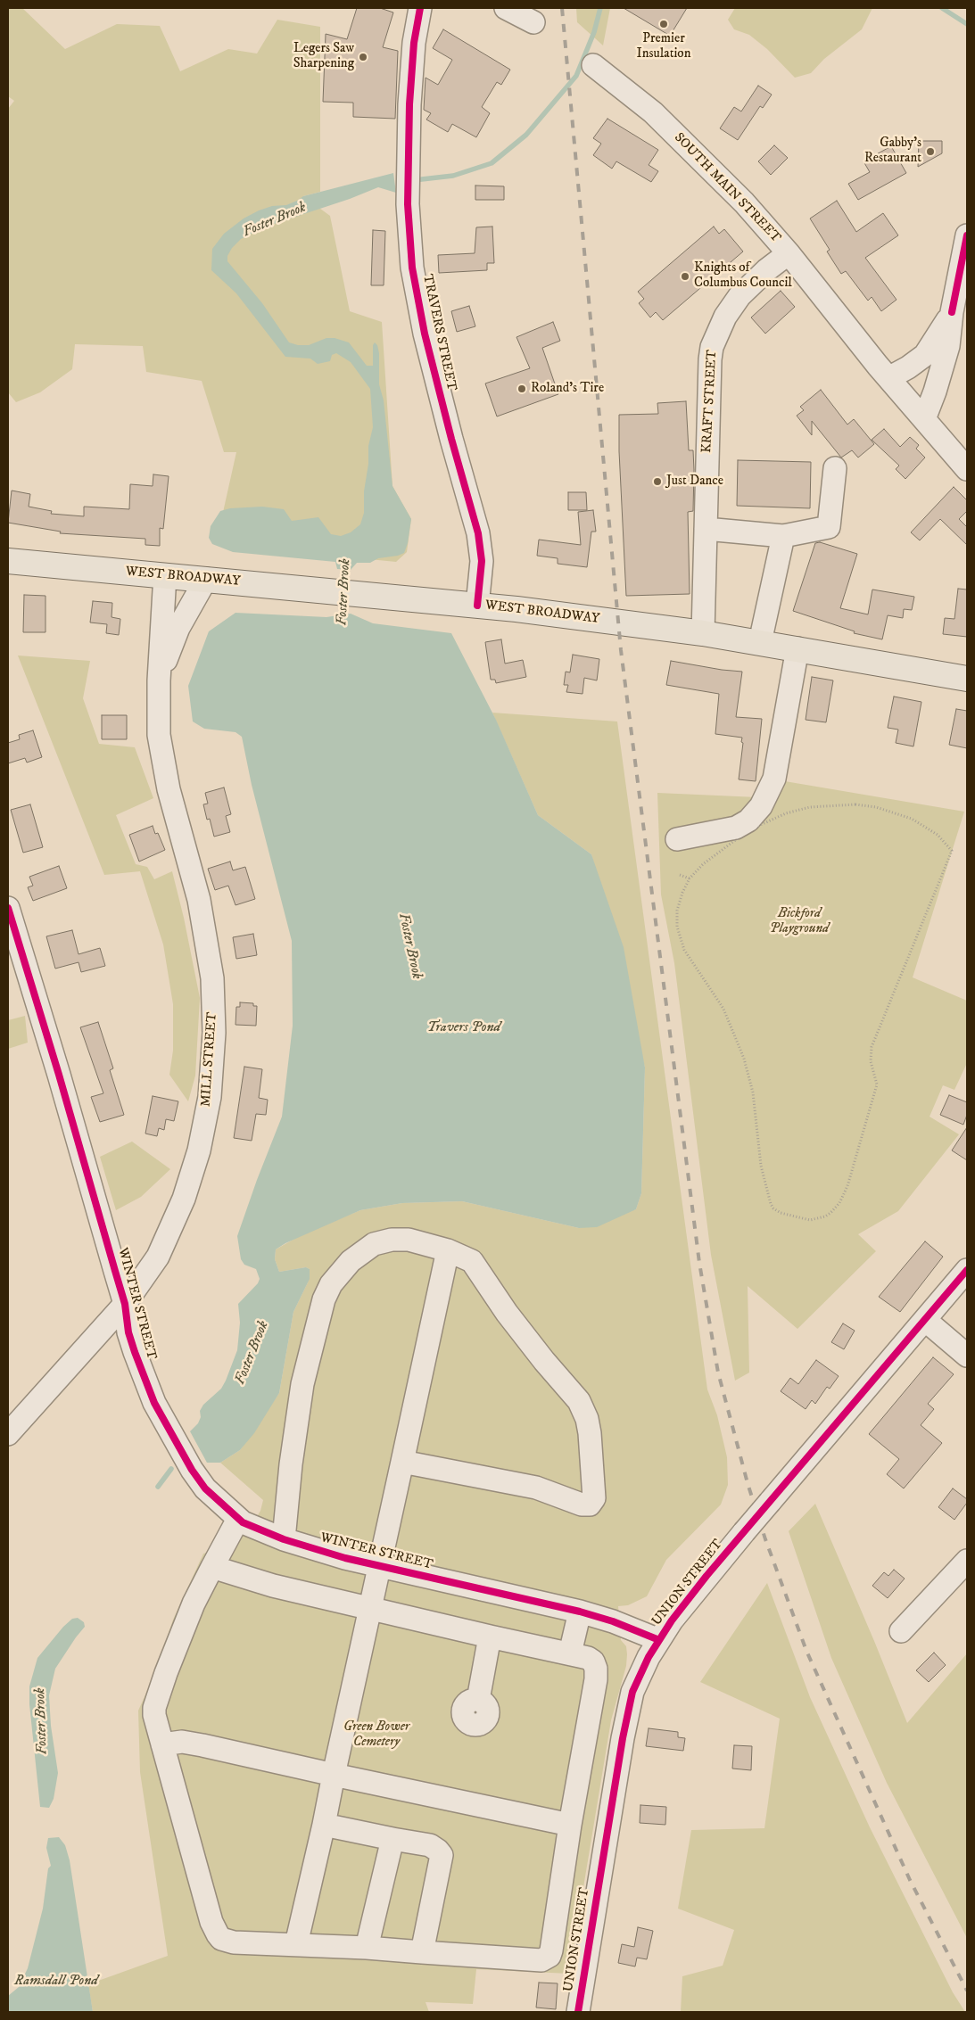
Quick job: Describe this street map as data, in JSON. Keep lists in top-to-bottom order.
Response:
{
  "streets": {
    "main road": ["WEST BROADWAY"],
    "street": [
      "SOUTH MAIN STREET",
      "TRAVERS STREET",
      "KRAFT STREET",
      "MILL STREET",
      "WINTER STREET",
      "UNION STREET"
    ]
  },
  "crossings": [
    ["SOUTH MAIN STREET", "KRAFT STREET"],
    ["TRAVERS STREET", "WEST BROADWAY"],
    ["KRAFT STREET", "WEST BROADWAY"],
    ["WEST BROADWAY", "MILL STREET"],
    ["MILL STREET", "WINTER STREET"],
    ["WINTER STREET", "UNION STREET"]
  ],
  "water": ["Foster Brook", "Travers Pond", "Ramsdall Pond"],
  "parks": ["Bickford Playground", "Green Bower Cemetery"],
  "places": [
    "Premier Insulation",
    "Legers Saw Sharpening",
    "Gabby's Restaurant",
    "Knights of Columbus Council",
    "Roland's Tire",
    "Just Dance"
  ]
}
